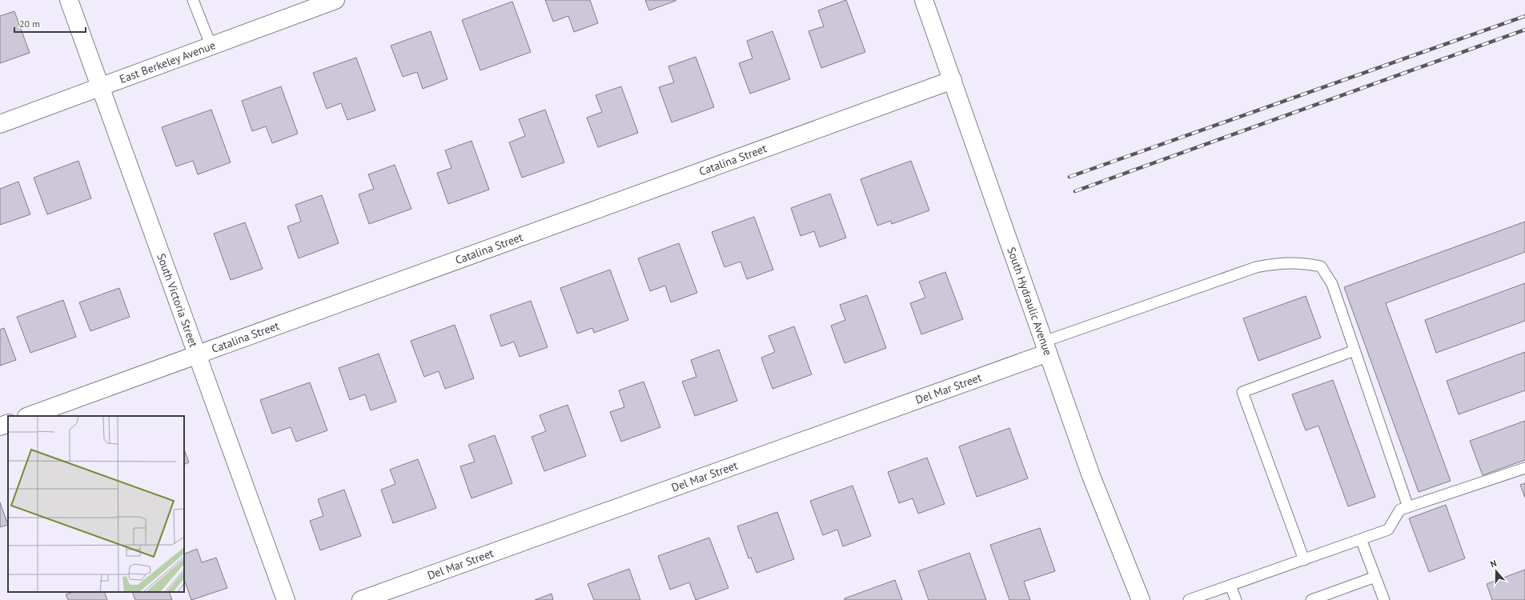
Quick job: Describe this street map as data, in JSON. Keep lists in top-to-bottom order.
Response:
{
  "streets": {
    "street": [
      "East Berkeley Avenue",
      "Catalina Street",
      "South Victoria Street",
      "South Hydraulic Avenue",
      "Del Mar Street"
    ]
  },
  "crossings": [
    ["East Berkeley Avenue", "South Victoria Street"],
    ["Catalina Street", "South Victoria Street"],
    ["Catalina Street", "South Hydraulic Avenue"],
    ["South Hydraulic Avenue", "Del Mar Street"]
  ],
  "scale_bar": "20 m",
  "north": "top"
}
